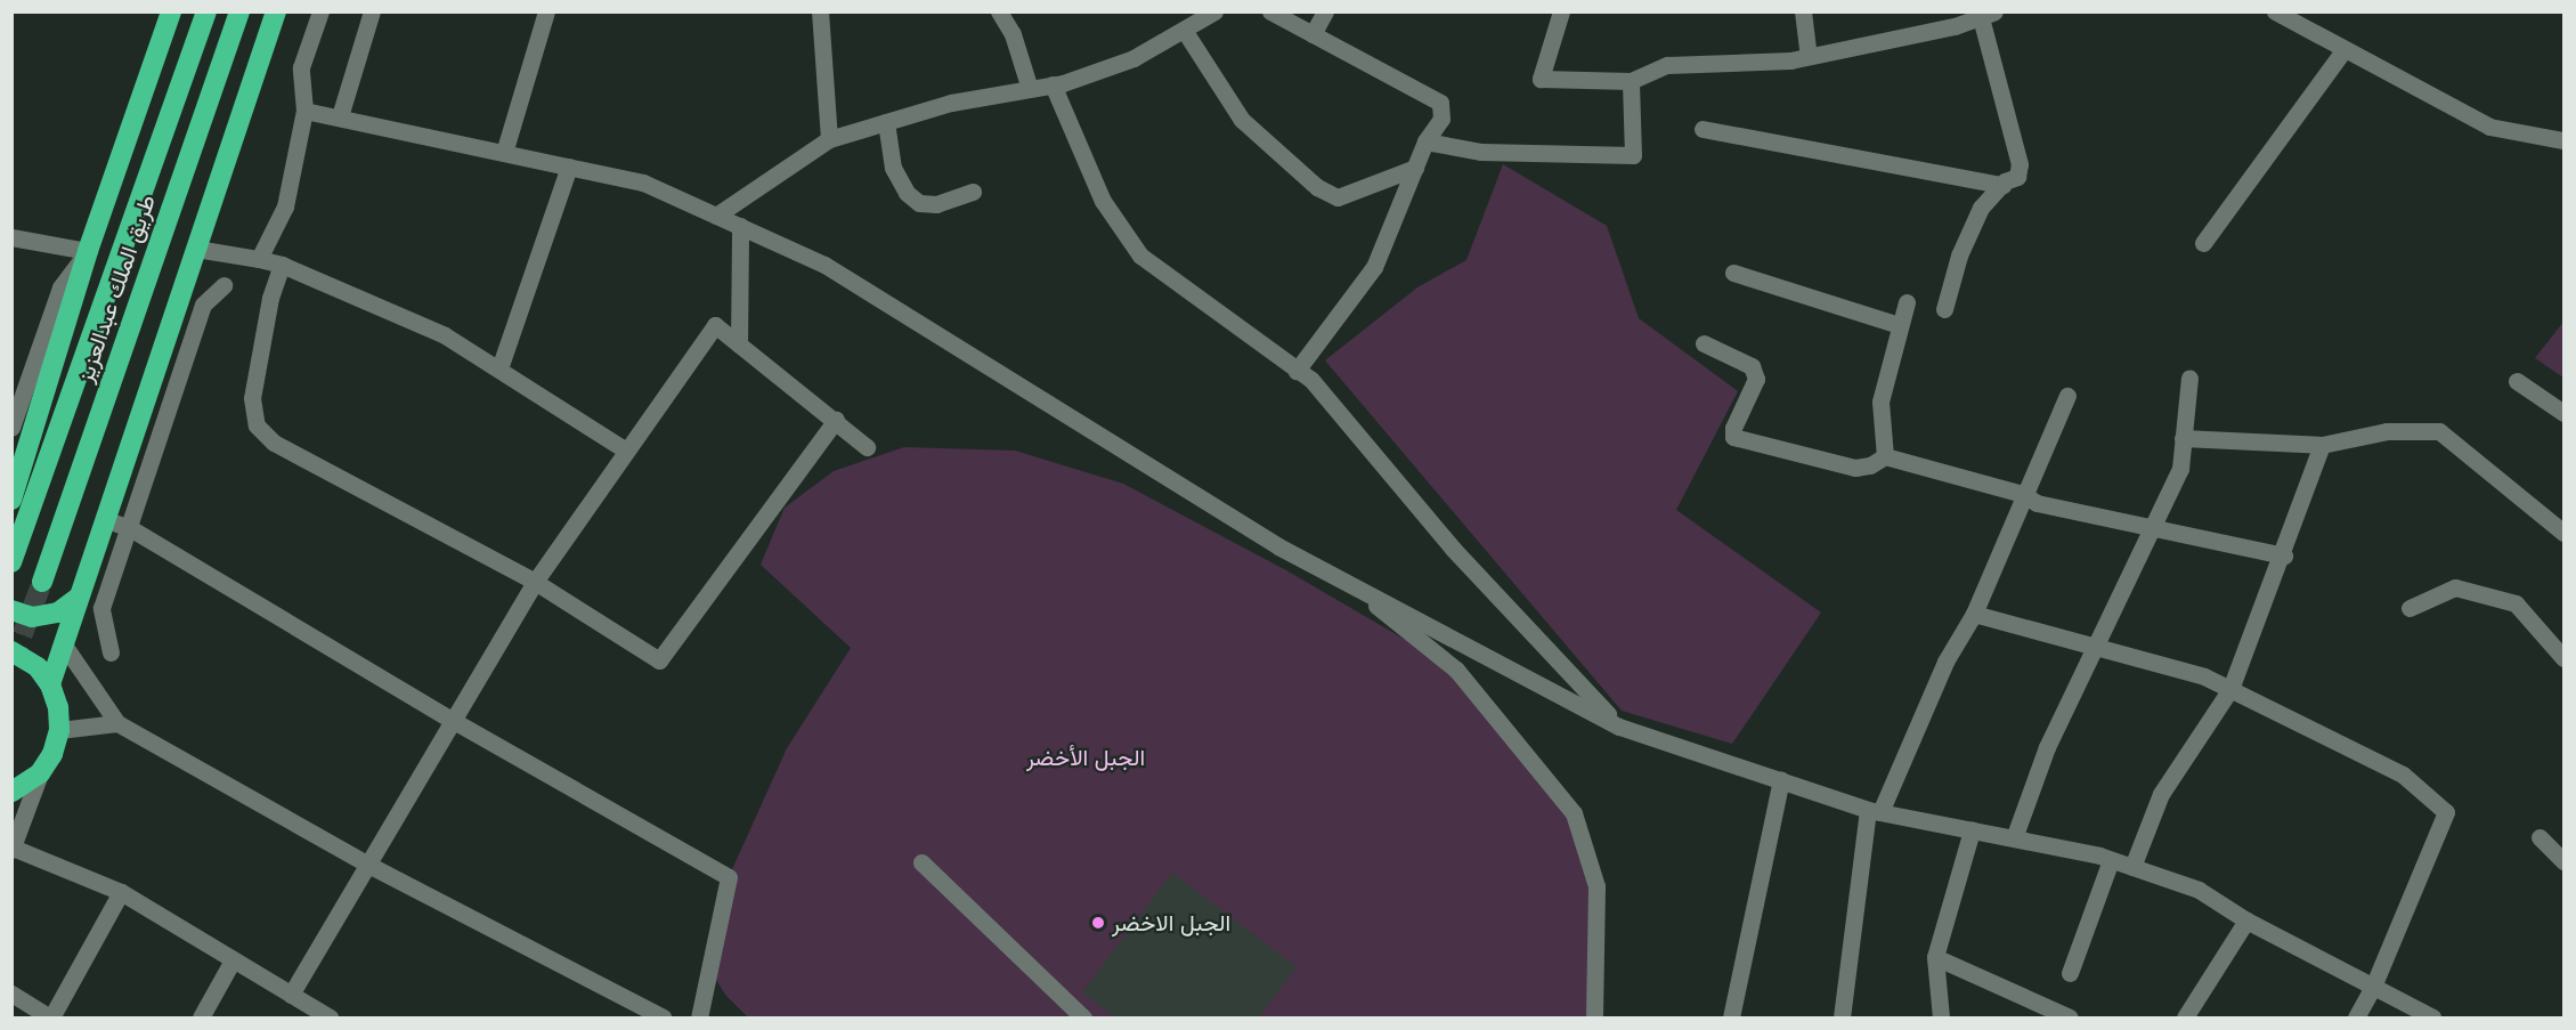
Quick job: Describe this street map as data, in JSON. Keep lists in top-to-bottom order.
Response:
{
  "streets": {
    "highway": ["طريق الملك عبدالعزيز"]
  },
  "parks": ["الجبل الأخضر"],
  "places": ["الجبل الاخضر"]
}
